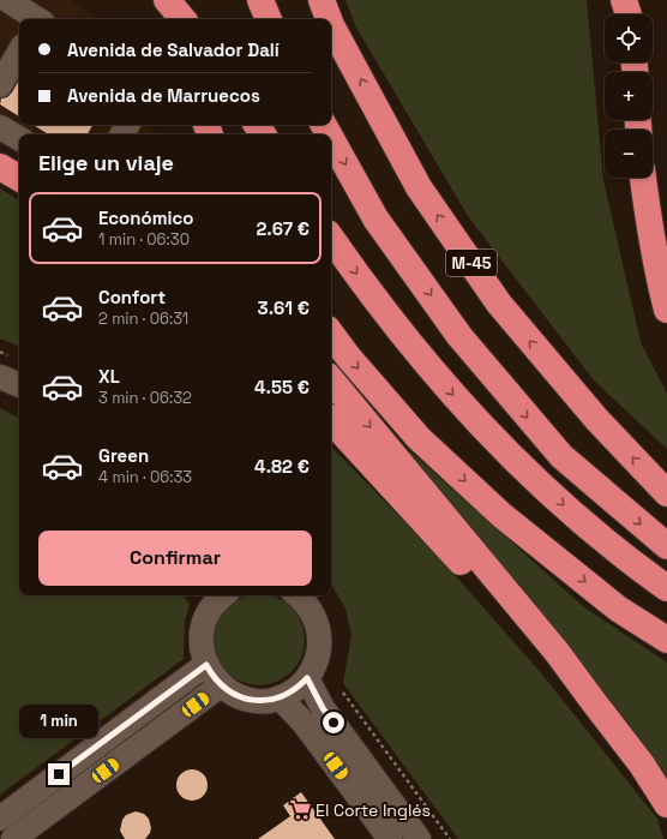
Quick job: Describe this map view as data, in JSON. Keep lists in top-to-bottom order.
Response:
{
  "streets": {
    "highway": ["M-45"]
  },
  "places": {
    "supermarket": ["El Corte Inglés"]
  },
  "page": {
    "map_buttons": ["+", "−"],
    "banner": ["Avenida de Salvador Dalí", "Avenida de Marruecos"],
    "heading": "Elige un viaje",
    "list": [
      {
        "name": "Económico",
        "note": "1 min · 06:30",
        "value": "2.67 €"
      },
      {
        "name": "Confort",
        "note": "2 min · 06:31",
        "value": "3.61 €"
      },
      {
        "name": "XL",
        "note": "3 min · 06:32",
        "value": "4.55 €"
      },
      {
        "name": "Green",
        "note": "4 min · 06:33",
        "value": "4.82 €"
      }
    ],
    "buttons": "Confirmar",
    "bubble": "1 min"
  }
}
